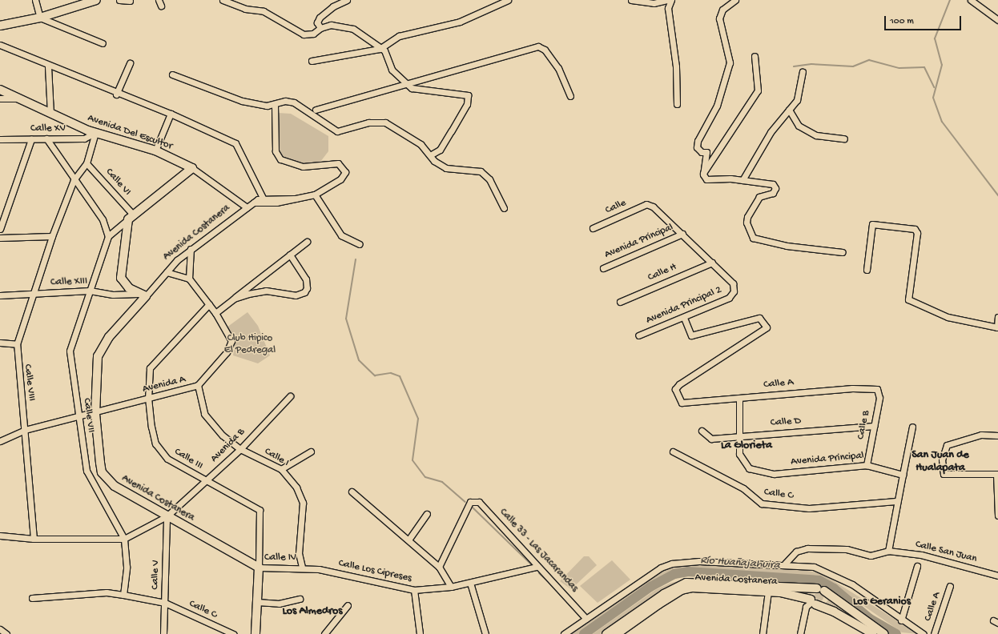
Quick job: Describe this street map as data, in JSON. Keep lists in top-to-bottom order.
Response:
{
  "streets": {
    "street": [
      "Calle XV",
      "Avenida Del Escultor",
      "Calle VI",
      "Calle",
      "Avenida Costanera",
      "Avenida Principal",
      "Calle H",
      "Calle XIII",
      "Avenida Principal 2",
      "Calle VIII",
      "Calle A",
      "Avenida A",
      "Calle VII",
      "Calle D",
      "Calle B",
      "Avenida B",
      "Calle I",
      "Calle III",
      "Calle C",
      "Calle 33 - Las Jacarandas",
      "Calle San Juan",
      "Calle IV",
      "Calle Los Cipreses",
      "Calle V"
    ]
  },
  "crossings": [
    ["Calle XV", "Avenida Del Escultor"],
    ["Avenida Del Escultor", "Avenida Costanera"],
    ["Calle VI", "Calle VIII"],
    ["Calle", "Avenida Principal"],
    ["Avenida Costanera", "Calle XIII"],
    ["Avenida Costanera", "Avenida A"],
    ["Avenida Costanera", "Avenida B"],
    ["Avenida Costanera", "Calle III"],
    ["Avenida Costanera", "Calle IV"],
    ["Avenida Costanera", "Calle V"],
    ["Avenida Principal", "Calle H"],
    ["Avenida Principal", "Avenida Principal 2"],
    ["Avenida Principal", "Calle A"],
    ["Avenida Principal", "Calle D"],
    ["Avenida Principal", "Calle B"],
    ["Calle XIII", "Calle VIII"],
    ["Calle XIII", "Calle VII"],
    ["Avenida Principal 2", "Calle A"],
    ["Calle VIII", "Avenida A"],
    ["Calle VIII", "Avenida B"],
    ["Calle A", "Calle B"],
    ["Avenida A", "Calle VII"],
    ["Avenida A", "Calle I"],
    ["Avenida A", "Calle III"],
    ["Calle VII", "Avenida B"],
    ["Calle VII", "Calle C"],
    ["Calle D", "Calle B"],
    ["Avenida B", "Calle I"],
    ["Avenida B", "Calle III"],
    ["Avenida B", "Calle V"],
    ["Calle I", "Calle IV"],
    ["Calle I", "Calle Los Cipreses"],
    ["Calle III", "Calle IV"],
    ["Calle C", "Calle V"],
    ["Calle 33 - Las Jacarandas", "Calle Los Cipreses"],
    ["Calle IV", "Calle Los Cipreses"]
  ],
  "districts": [
    "La Glorieta",
    "San Juan de Hualapata",
    "Los Geranios",
    "Los Almedros"
  ],
  "water": ["Río Huañajahuira"],
  "parks": ["Club Hipico El Pedregal"],
  "scale_bar": "100 m"
}
